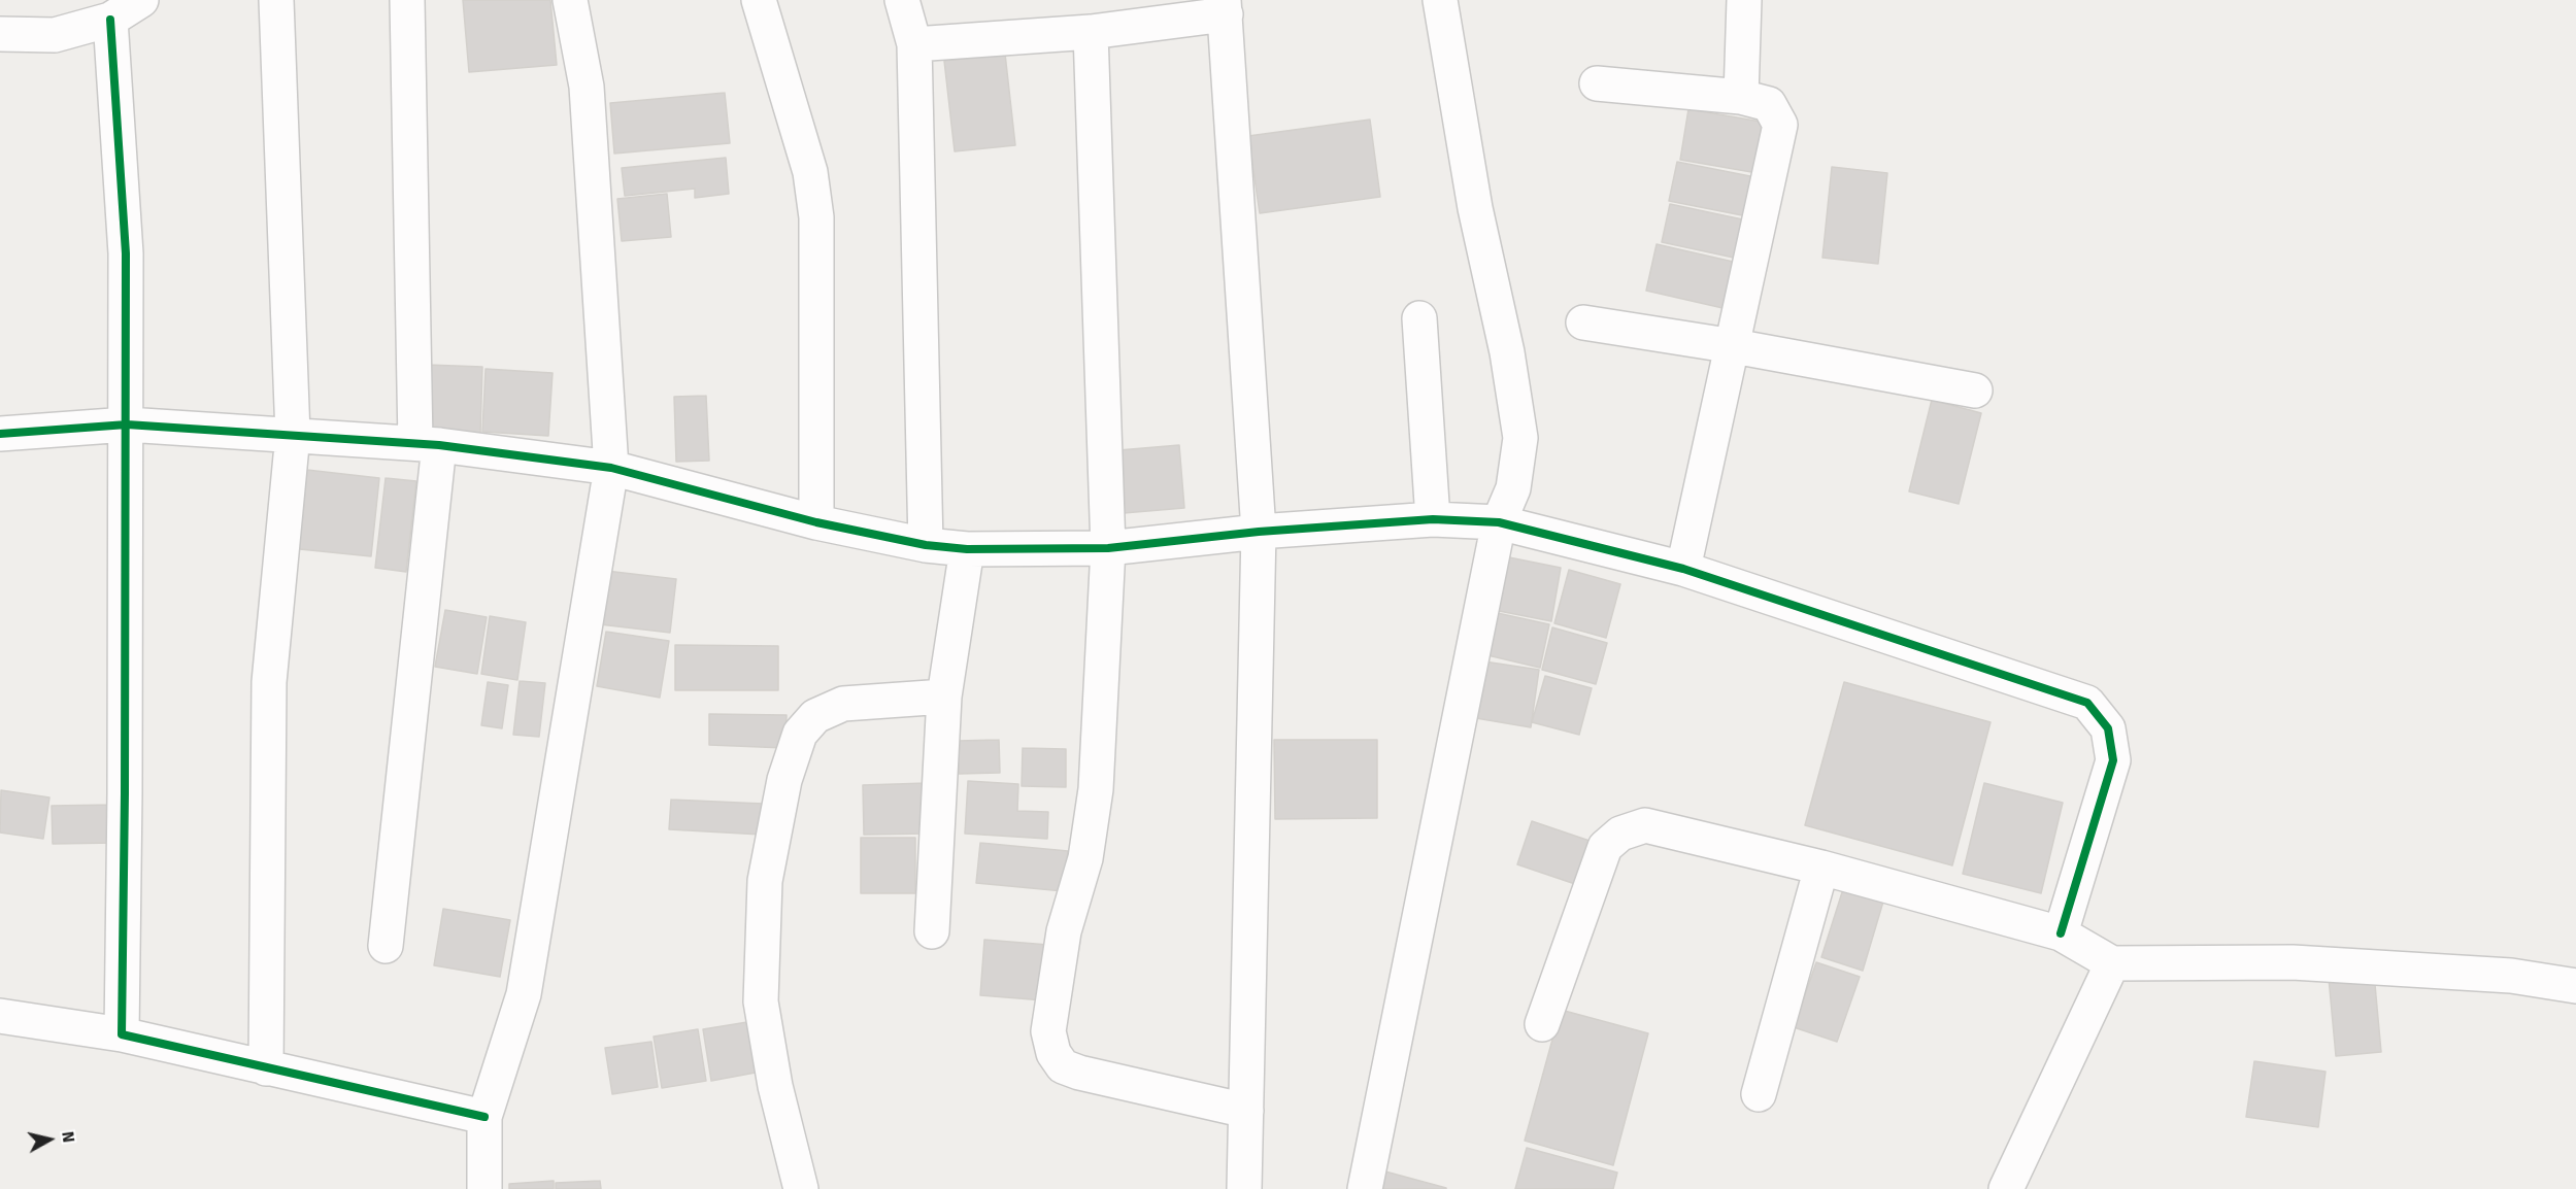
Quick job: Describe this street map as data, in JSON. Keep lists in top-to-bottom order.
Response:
{
  "north": "right"
}
